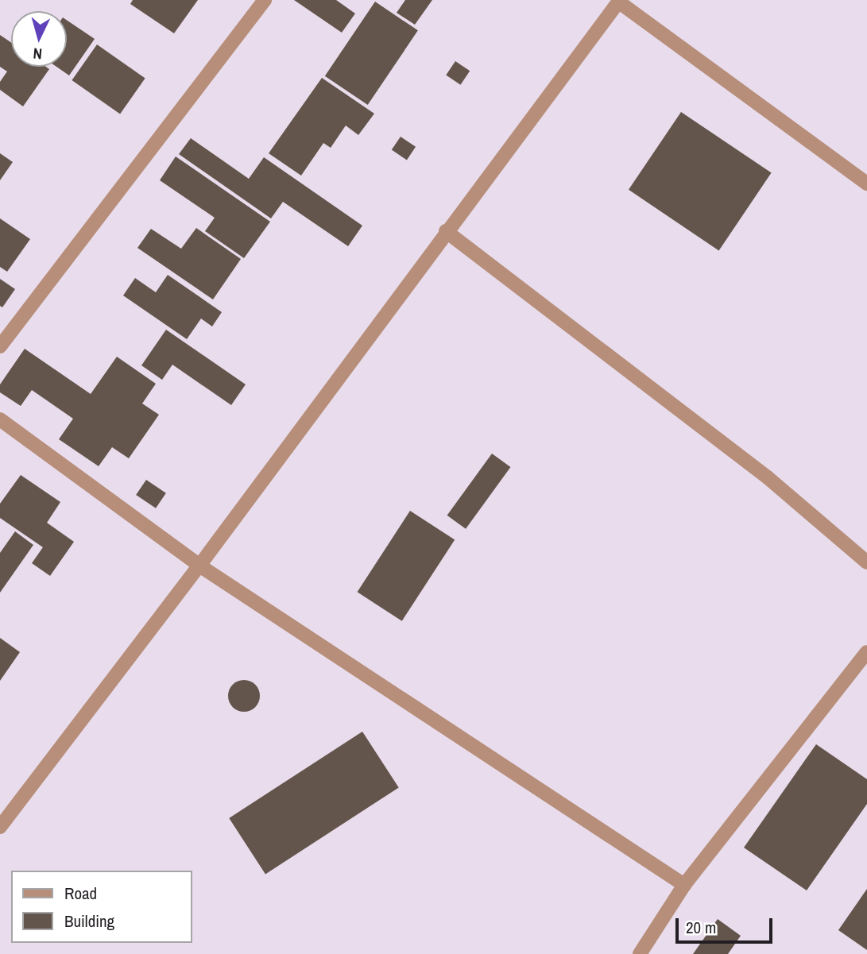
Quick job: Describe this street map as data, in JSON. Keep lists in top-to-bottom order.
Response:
{
  "legend": ["Road", "Building"],
  "scale_bar": "20 m",
  "north": "bottom"
}
